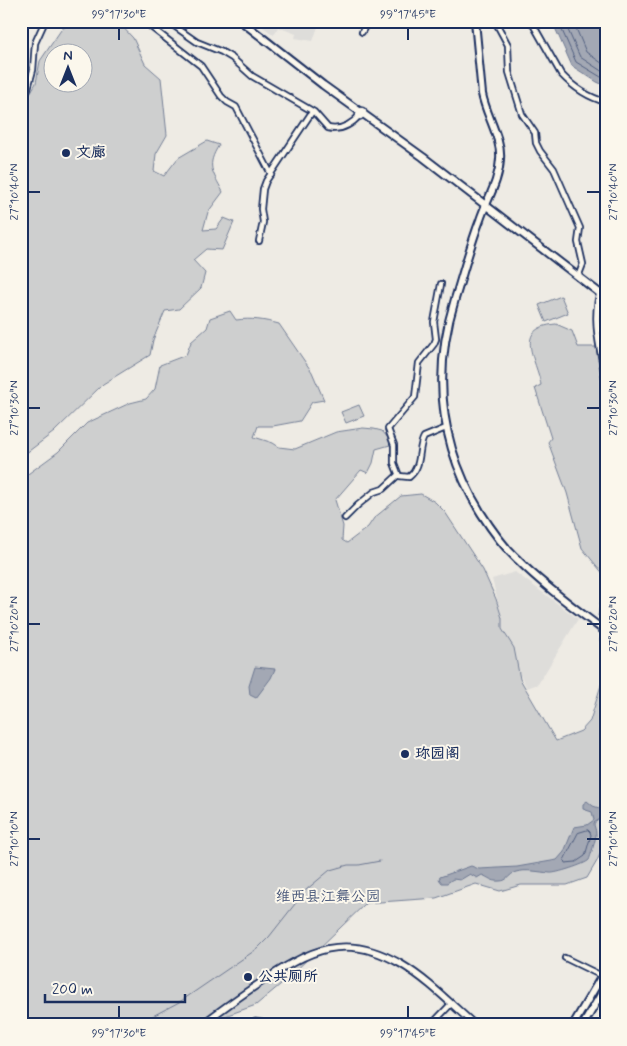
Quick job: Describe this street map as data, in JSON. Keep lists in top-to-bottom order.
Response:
{
  "parks": ["维西县江舞公园"],
  "places": ["文廊", "珎园阁", "公共厕所"],
  "scale_bar": "200 m",
  "north": "top",
  "coordinates": [
    "99°17'30\"E",
    "99°17'45\"E",
    "27°10'40\"N",
    "27°10'30\"N",
    "27°10'20\"N",
    "27°10'10\"N"
  ]
}
